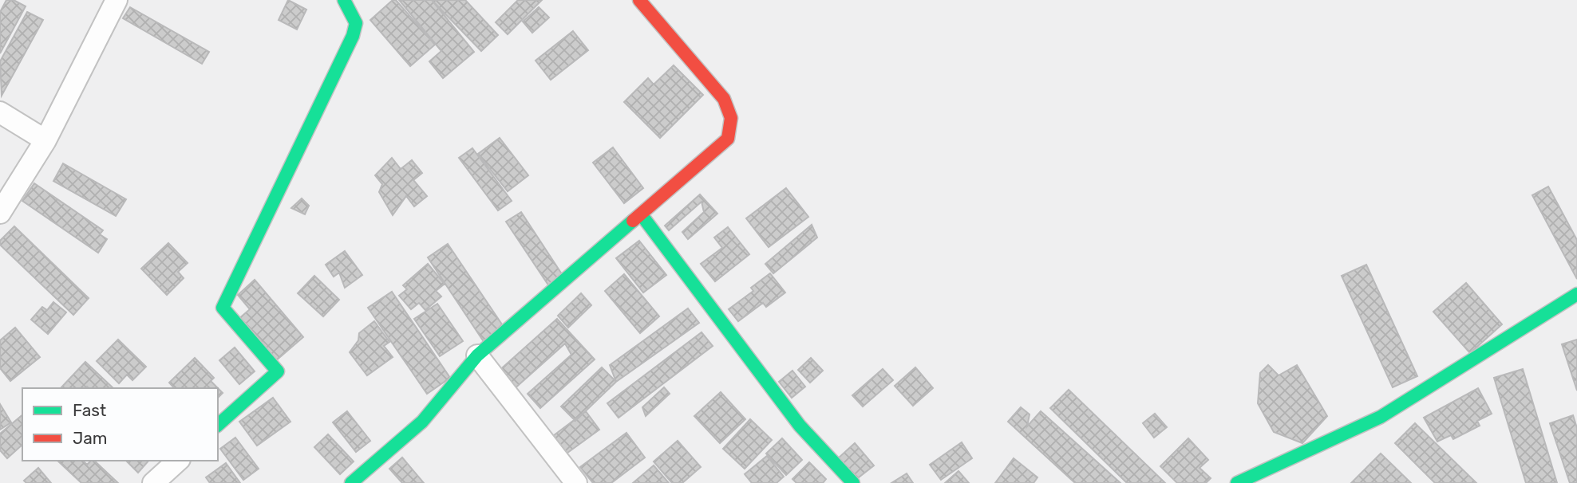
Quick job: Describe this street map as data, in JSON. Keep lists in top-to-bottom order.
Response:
{
  "legend": ["Fast", "Jam"]
}
